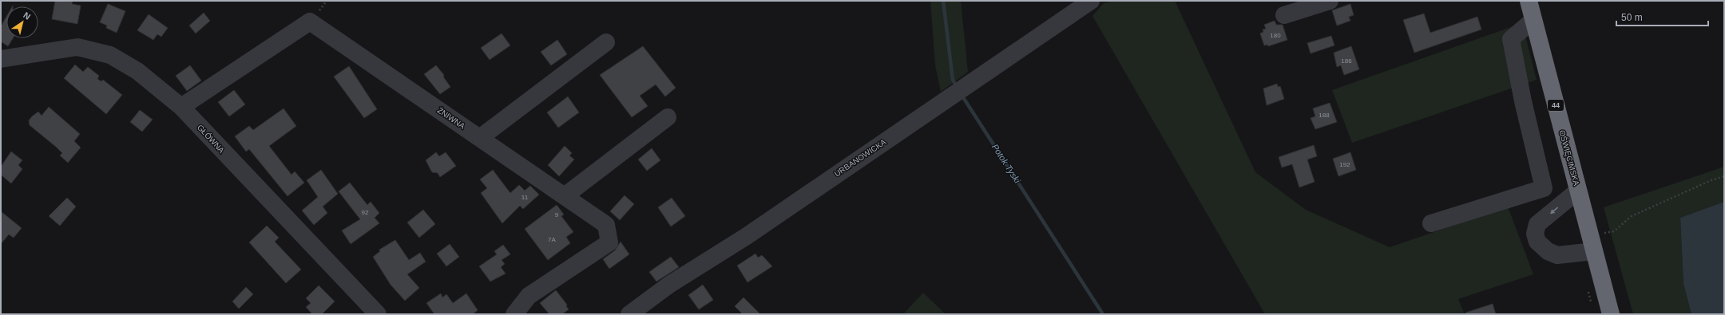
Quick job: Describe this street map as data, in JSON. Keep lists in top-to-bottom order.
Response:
{
  "streets": {
    "highway": ["44", "OŚWIĘCIMSKA"],
    "street": ["ŻNIWNA", "GŁÓWNA", "URBANOWICKA"]
  },
  "crossings": [
    ["ŻNIWNA", "GŁÓWNA"]
  ],
  "water": ["Potok Tyski"],
  "house_numbers": [
    "180",
    "186",
    "188",
    "192",
    "11",
    "92",
    "9",
    "7A"
  ],
  "scale_bar": "50 m",
  "north": "top right"
}
